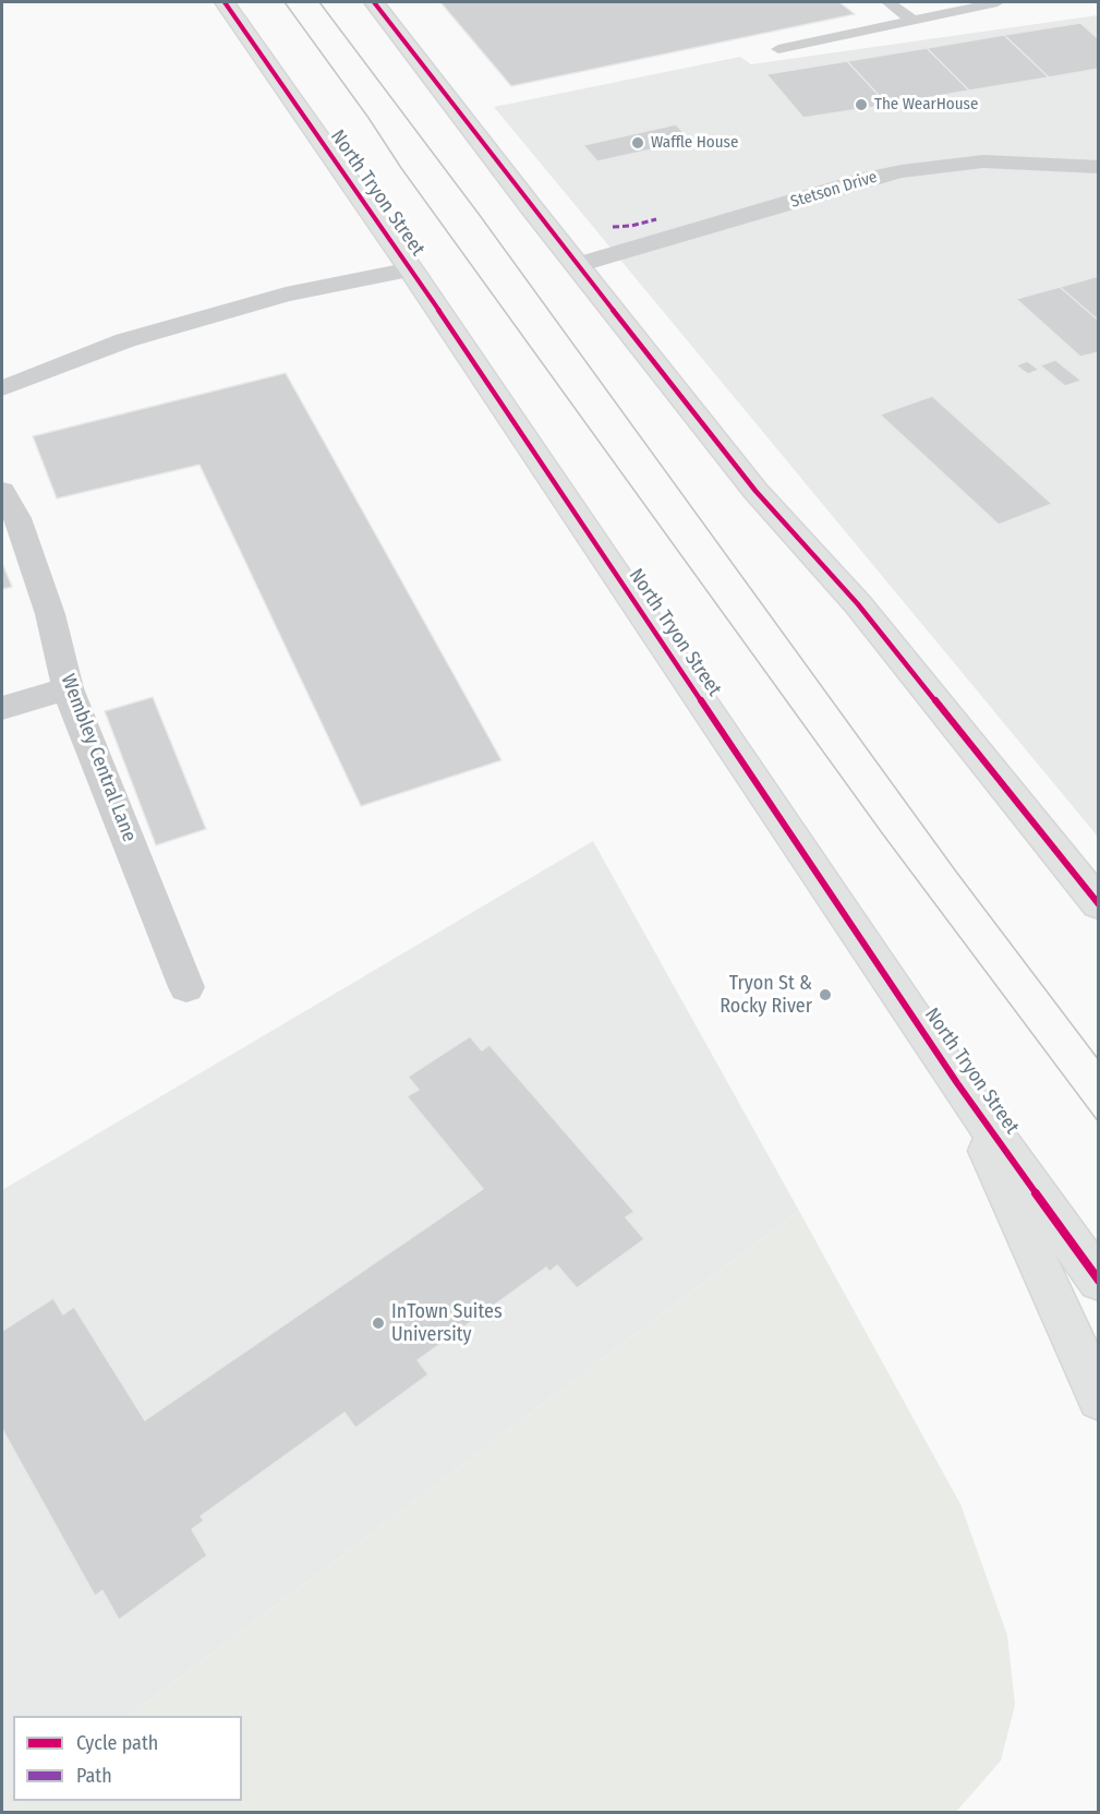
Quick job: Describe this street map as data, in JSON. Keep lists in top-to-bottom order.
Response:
{
  "streets": {
    "main road": ["North Tryon Street"],
    "street": ["Stetson Drive", "Wembley Central Lane"]
  },
  "places": [
    "The WearHouse",
    "Waffle House",
    "Tryon St & Rocky River",
    "InTown Suites University"
  ],
  "legend": ["Cycle path", "Path"]
}
